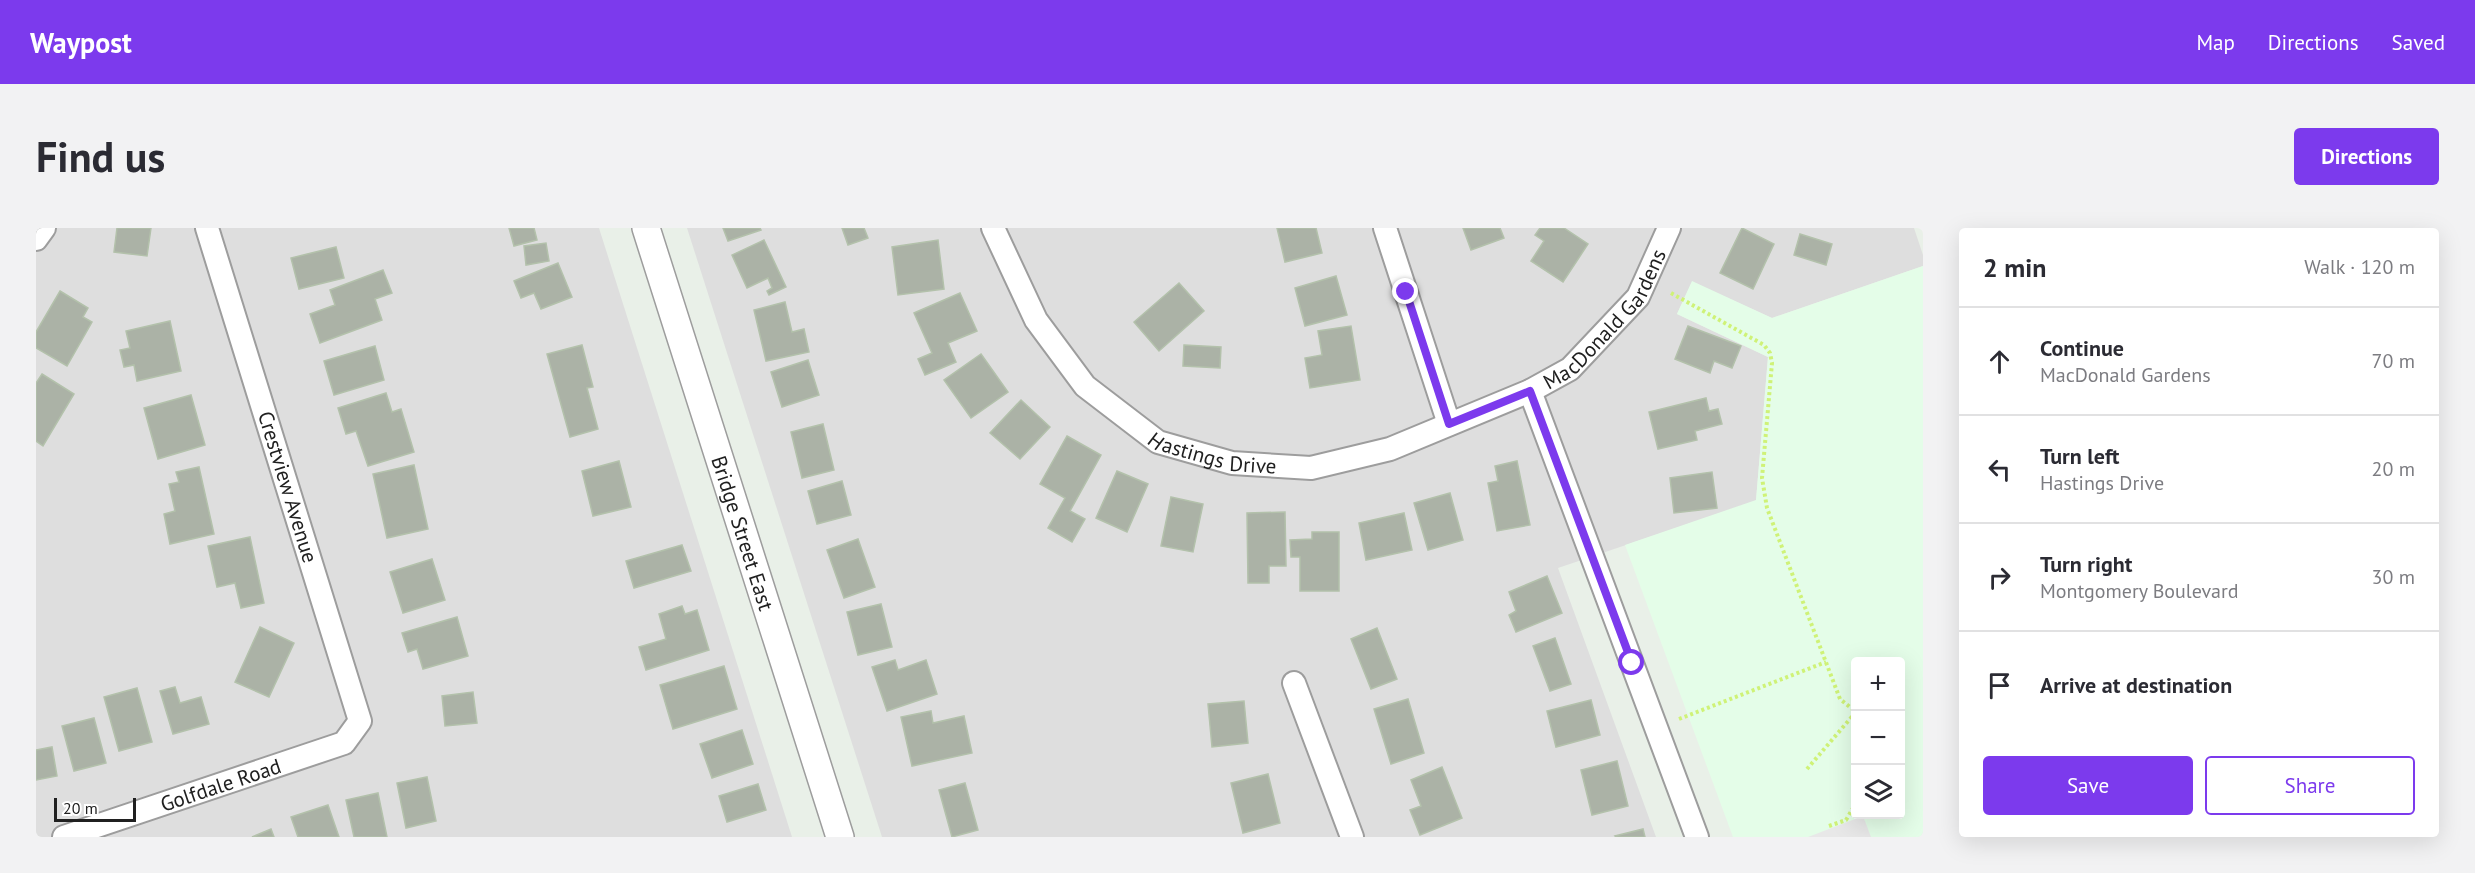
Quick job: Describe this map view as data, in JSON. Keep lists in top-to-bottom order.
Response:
{
  "streets": {
    "street": [
      "MacDonald Gardens",
      "Hastings Drive",
      "Crestview Avenue",
      "Bridge Street East",
      "Golfdale Road"
    ]
  },
  "crossings": [
    ["MacDonald Gardens", "Hastings Drive"],
    ["Crestview Avenue", "Golfdale Road"]
  ],
  "scale_bar": "20 m",
  "page": {
    "header": "Waypost",
    "nav": ["Map", "Directions", "Saved"],
    "buttons": [
      "Directions",
      ["Save", "Share"]
    ],
    "title": "Find us",
    "heading": ["2 min", "Walk · 120 m"],
    "list": [
      ["Continue", "MacDonald Gardens", "70 m"],
      ["Turn left", "Hastings Drive", "20 m"],
      ["Turn right", "Montgomery Boulevard", "30 m"],
      "Arrive at destination"
    ],
    "map_buttons": ["+", "−"],
    "scale": "20 m"
  }
}
